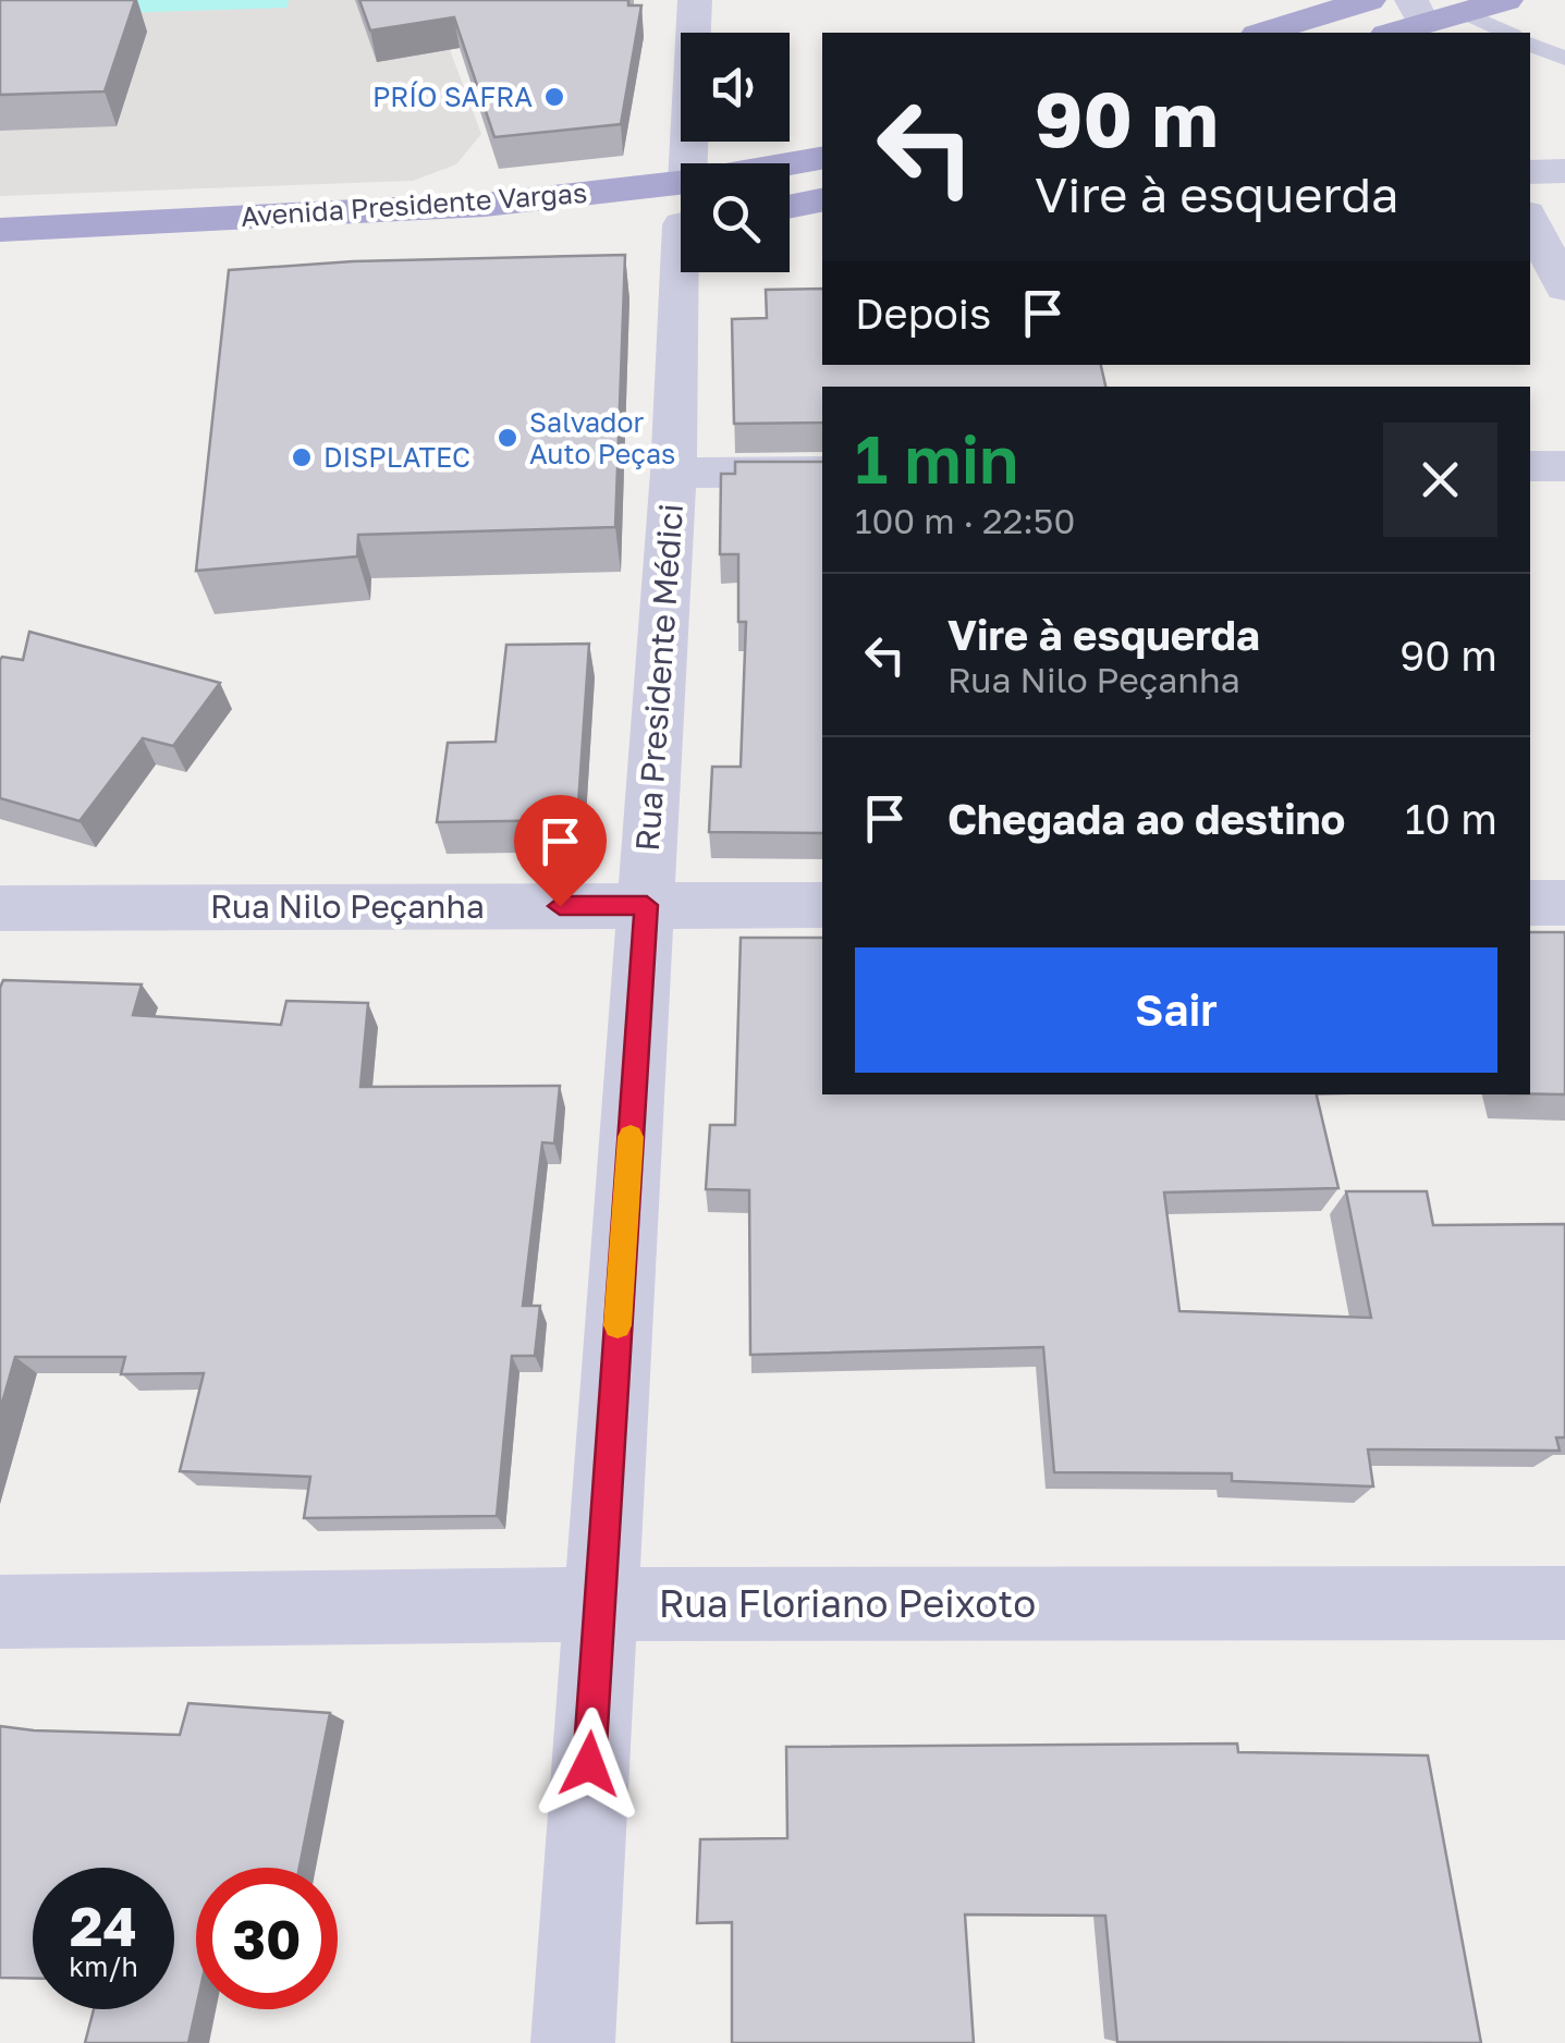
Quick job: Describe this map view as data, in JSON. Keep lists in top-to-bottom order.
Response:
{
  "streets": {
    "main road": ["Avenida Presidente Vargas"],
    "street": ["Rua Presidente Médici", "Rua Nilo Peçanha", "Rua Floriano Peixoto"]
  },
  "crossings": [
    ["Avenida Presidente Vargas", "Rua Presidente Médici"],
    ["Rua Presidente Médici", "Rua Nilo Peçanha"],
    ["Rua Presidente Médici", "Rua Floriano Peixoto"]
  ],
  "places": ["PRÍO SAFRA", "Salvador Auto Peças", "DISPLATEC"],
  "page": {
    "turn": ["90 m", "Vire à esquerda"],
    "then": "Depois",
    "heading": ["1 min", "100 m · 22:50"],
    "list": [
      {
        "name": "Vire à esquerda",
        "note": "Rua Nilo Peçanha",
        "value": "90 m"
      },
      {
        "name": "Chegada ao destino",
        "value": "10 m"
      }
    ],
    "buttons": "Sair",
    "speed": "24 km/h",
    "limit": "30"
  }
}
